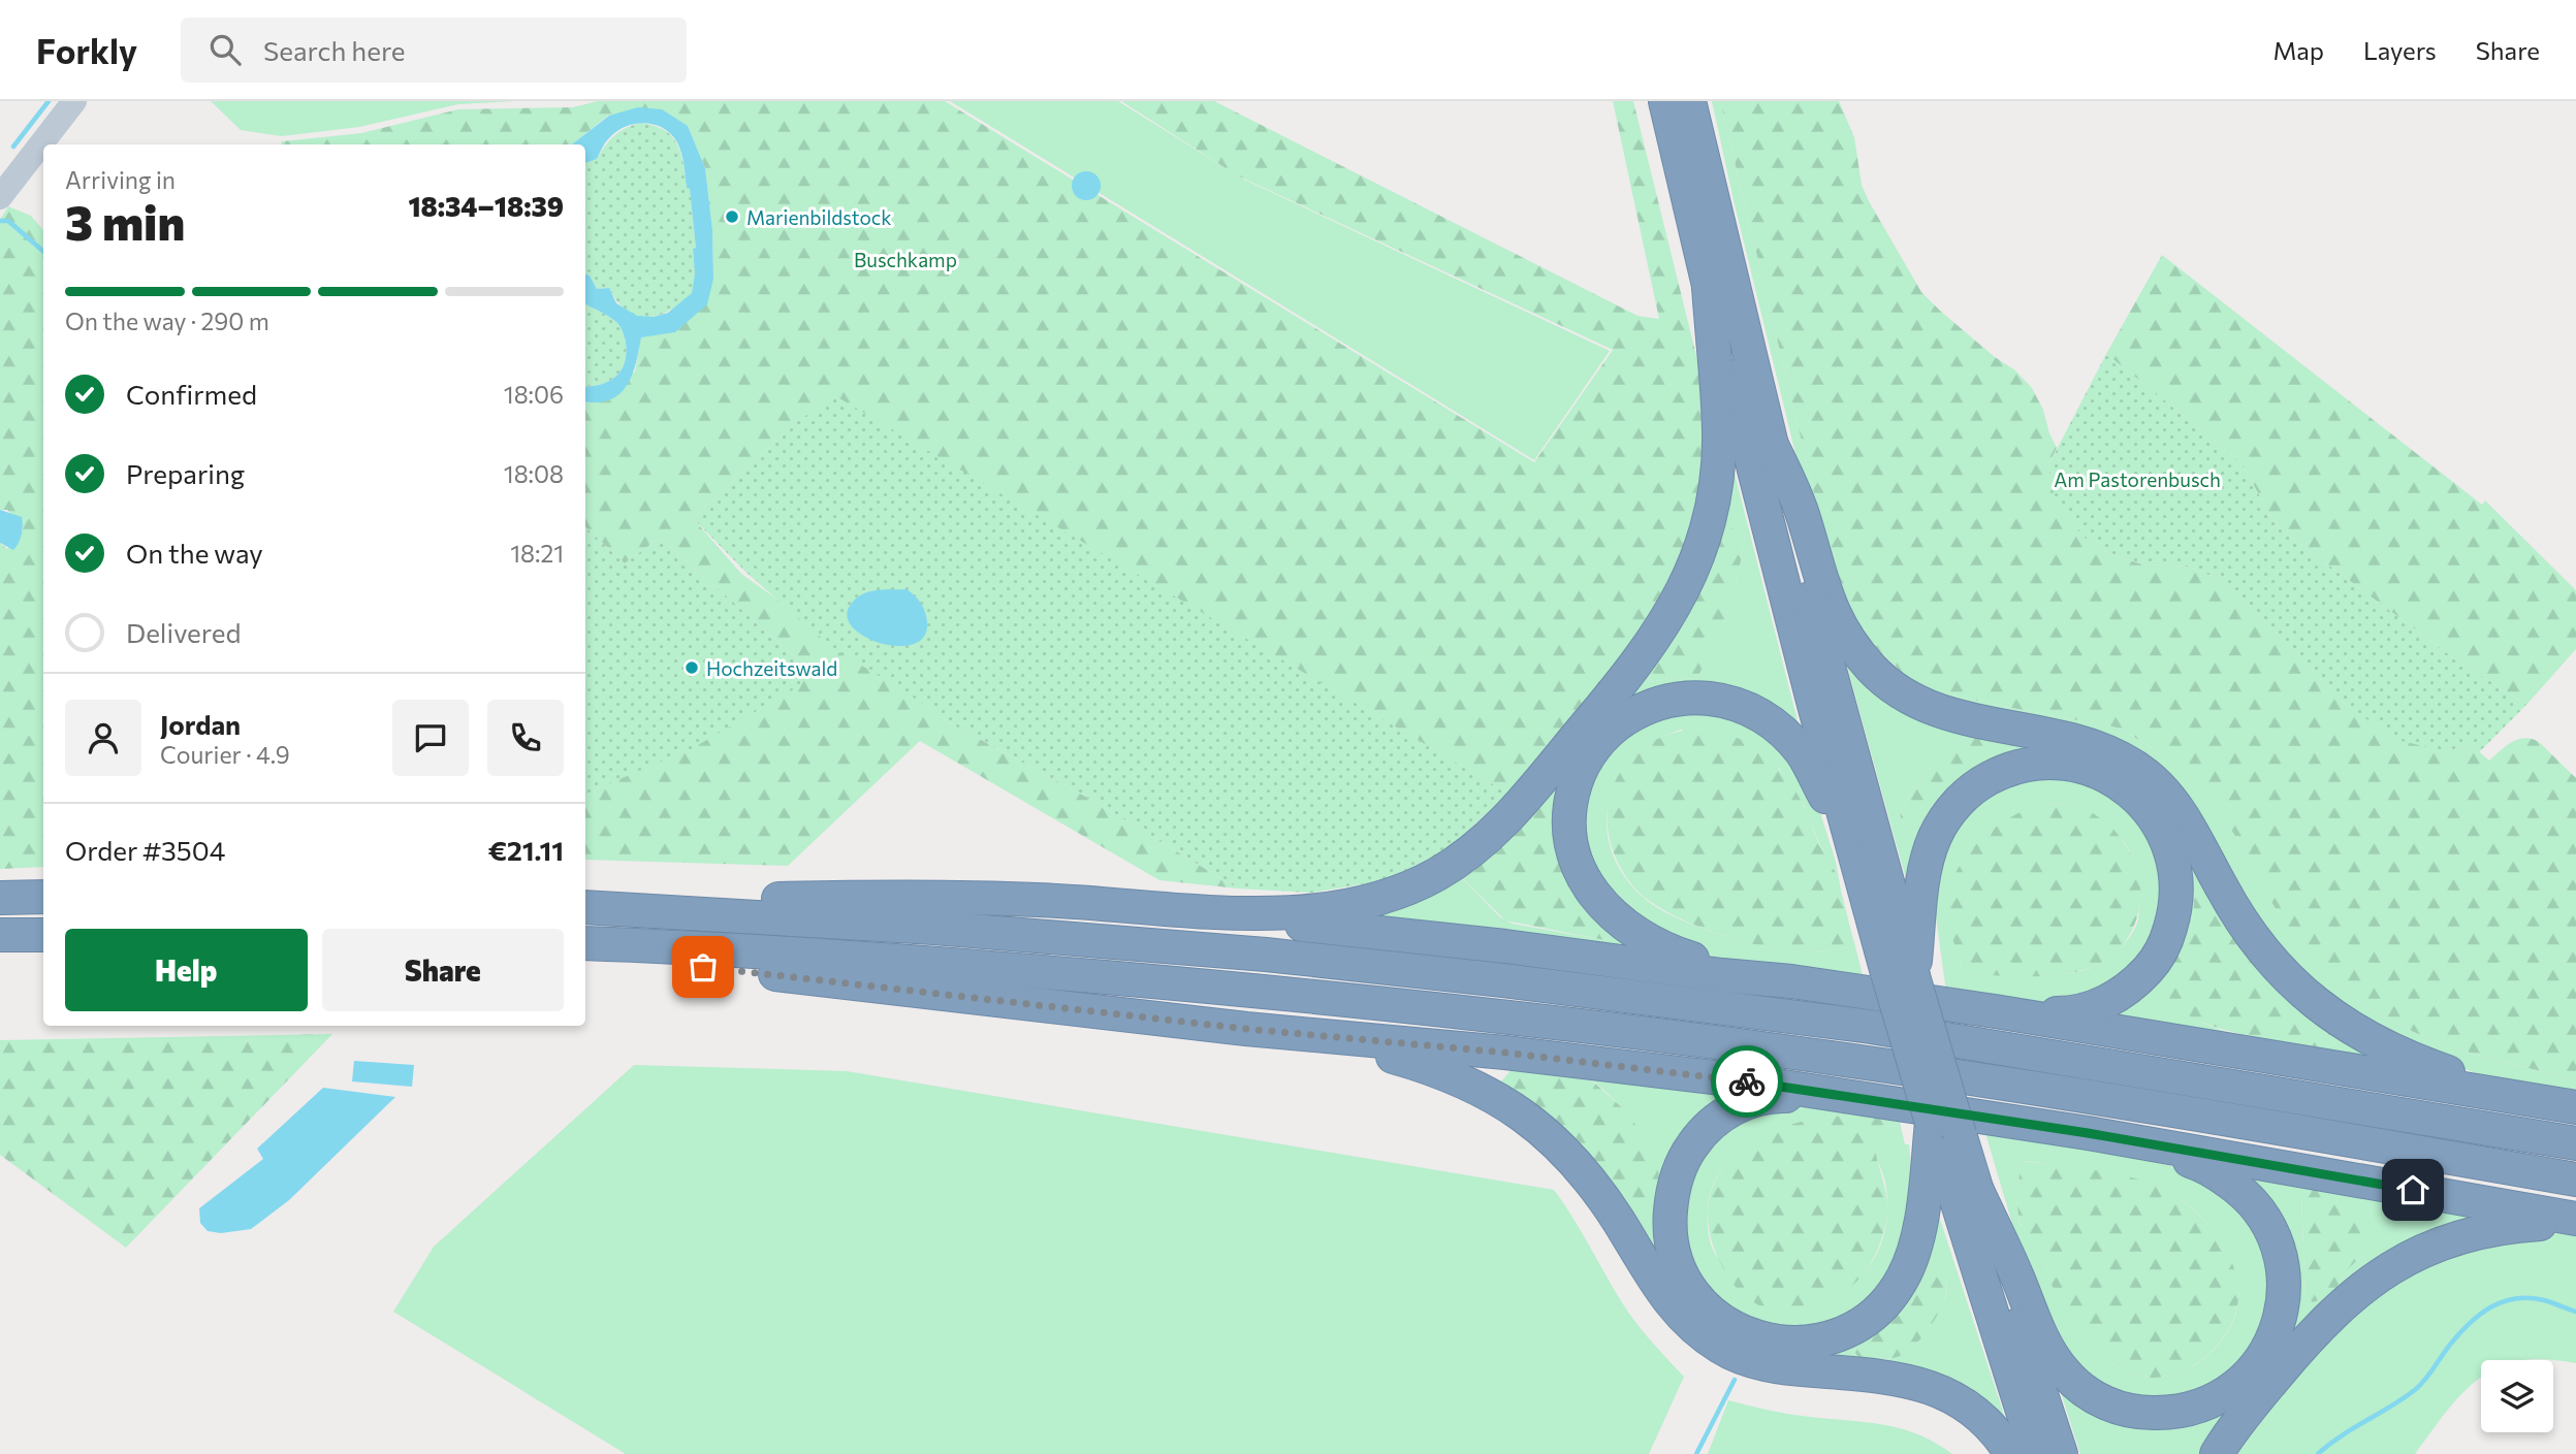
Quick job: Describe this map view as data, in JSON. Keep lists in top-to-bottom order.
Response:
{
  "parks": ["Buschkamp", "Am Pastorenbusch"],
  "places": ["Marienbildstock", "Hochzeitswald"],
  "page": {
    "header": "Forkly",
    "search": "Search here",
    "nav": ["Map", "Layers", "Share"],
    "heading": ["3 min", "Arriving in", "18:34–18:39"],
    "panel": [
      "Jordan",
      "Courier · 4.9",
      "Order #3504",
      "€21.11"
    ],
    "bar": "On the way · 290 m",
    "list": [
      ["Confirmed", "18:06"],
      ["Preparing", "18:08"],
      ["On the way", "18:21"],
      "Delivered"
    ],
    "buttons": ["Help", "Share"]
  }
}
